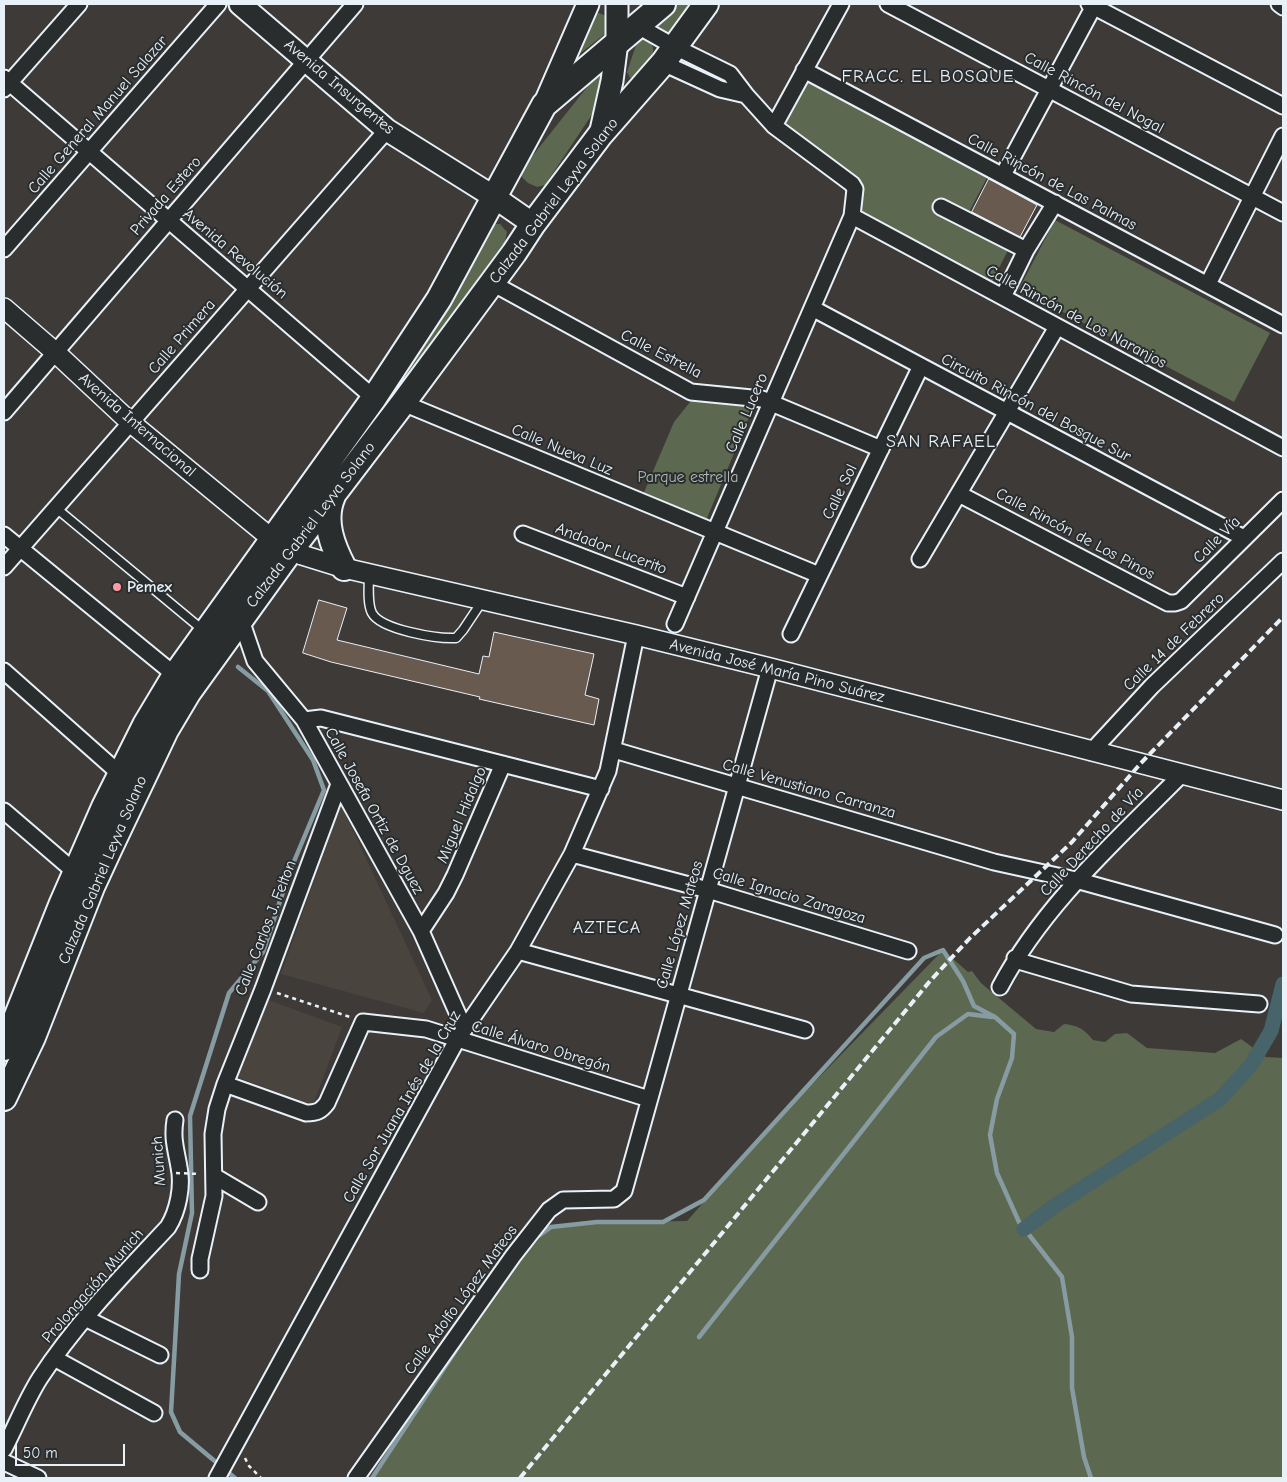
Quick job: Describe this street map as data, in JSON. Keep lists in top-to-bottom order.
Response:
{
  "streets": {
    "main road": ["Avenida Insurgentes", "Calzada Gabriel Leyva Solano"],
    "street": [
      "Calle Rincón del Nogal",
      "Calle General Manuel Salazar",
      "Calle Rincón de Las Palmas",
      "Privada Estero",
      "Avenida Revolución",
      "Calle Rincón de Los Naranjos",
      "Calle Primera",
      "Calle Estrella",
      "Circuito Rincón del Bosque Sur",
      "Calle Lucero",
      "Avenida Internacional",
      "Calle Nueva Luz",
      "Calle Sol",
      "Calle Rincón de Los Pinos",
      "Calle Vía",
      "Andador Lucerito",
      "Calle 14 de Febrero",
      "Avenida José María Pino Suárez",
      "Calle Venustiano Carranza",
      "Calle Josefa Ortiz de Dguez",
      "Miguel Hidalgo",
      "Calle Derecho de Vía",
      "Calle Ignacio Zaragoza",
      "Calle López Mateos",
      "Calle Carlos J. Felton",
      "Calle Álvaro Obregón",
      "Calle Sor Juana Inés de la Cruz",
      "Munich",
      "Prolongación Munich",
      "Calle Adolfo López Mateos"
    ]
  },
  "crossings": [
    ["Avenida Insurgentes", "Privada Estero"],
    ["Avenida Insurgentes", "Calzada Gabriel Leyva Solano"],
    ["Avenida Insurgentes", "Calle Primera"],
    ["Calle General Manuel Salazar", "Avenida Revolución"],
    ["Privada Estero", "Avenida Revolución"],
    ["Privada Estero", "Avenida Internacional"],
    ["Calzada Gabriel Leyva Solano", "Avenida Revolución"],
    ["Calzada Gabriel Leyva Solano", "Calle Estrella"],
    ["Calzada Gabriel Leyva Solano", "Avenida Internacional"],
    ["Calzada Gabriel Leyva Solano", "Calle Nueva Luz"],
    ["Calzada Gabriel Leyva Solano", "Avenida José María Pino Suárez"],
    ["Calzada Gabriel Leyva Solano", "Calle Josefa Ortiz de Dguez"],
    ["Avenida Revolución", "Calle Primera"],
    ["Calle Rincón de Los Naranjos", "Calle Lucero"],
    ["Calle Primera", "Avenida Internacional"],
    ["Calle Estrella", "Calle Lucero"],
    ["Calle Estrella", "Calle Sol"],
    ["Circuito Rincón del Bosque Sur", "Calle Lucero"],
    ["Circuito Rincón del Bosque Sur", "Calle Sol"],
    ["Circuito Rincón del Bosque Sur", "Calle Vía"],
    ["Calle Lucero", "Calle Nueva Luz"],
    ["Calle Lucero", "Andador Lucerito"],
    ["Avenida Internacional", "Avenida José María Pino Suárez"],
    ["Calle Nueva Luz", "Calle Sol"],
    ["Calle Rincón de Los Pinos", "Calle Vía"],
    ["Calle 14 de Febrero", "Avenida José María Pino Suárez"],
    ["Avenida José María Pino Suárez", "Calle Derecho de Vía"],
    ["Avenida José María Pino Suárez", "Calle López Mateos"],
    ["Avenida José María Pino Suárez", "Calle Sor Juana Inés de la Cruz"],
    ["Calle Venustiano Carranza", "Calle Derecho de Vía"],
    ["Calle Venustiano Carranza", "Calle López Mateos"],
    ["Calle Venustiano Carranza", "Calle Sor Juana Inés de la Cruz"],
    ["Calle Josefa Ortiz de Dguez", "Miguel Hidalgo"],
    ["Calle Josefa Ortiz de Dguez", "Calle Carlos J. Felton"],
    ["Calle Josefa Ortiz de Dguez", "Calle Álvaro Obregón"],
    ["Calle Josefa Ortiz de Dguez", "Calle Sor Juana Inés de la Cruz"],
    ["Calle Ignacio Zaragoza", "Calle López Mateos"],
    ["Calle Ignacio Zaragoza", "Calle Sor Juana Inés de la Cruz"],
    ["Calle López Mateos", "Calle Álvaro Obregón"],
    ["Calle López Mateos", "Calle Adolfo López Mateos"],
    ["Calle Álvaro Obregón", "Calle Sor Juana Inés de la Cruz"],
    ["Munich", "Prolongación Munich"]
  ],
  "districts": ["FRACC. EL BOSQUE", "SAN RAFAEL", "AZTECA"],
  "parks": ["Parque estrella"],
  "places": ["Pemex"],
  "scale_bar": "50 m"
}
